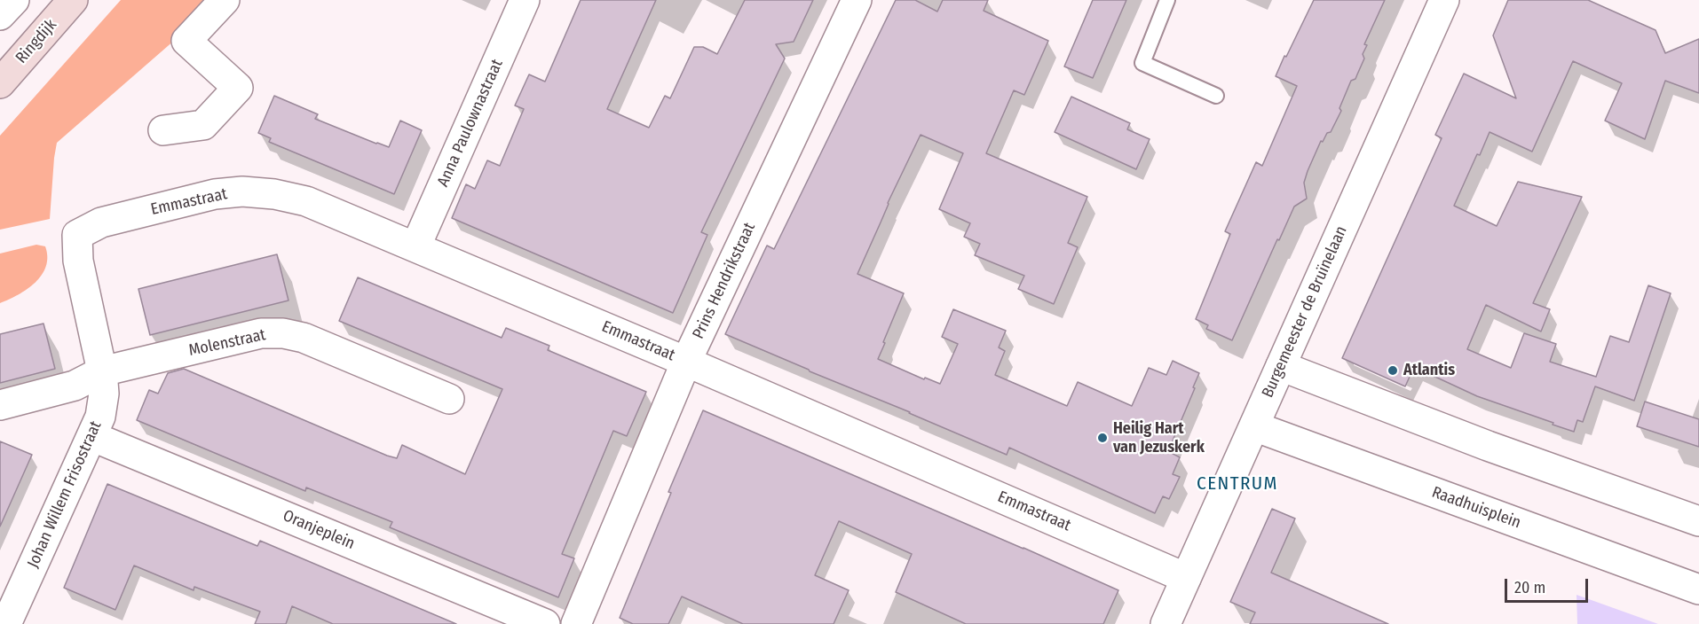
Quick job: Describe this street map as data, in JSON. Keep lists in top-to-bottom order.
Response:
{
  "streets": {
    "main road": ["Ringdijk"],
    "street": [
      "Anna Paulownastraat",
      "Emmastraat",
      "Prins Hendrikstraat",
      "Burgemeester de Bruïnelaan",
      "Molenstraat",
      "Johan Willem Frisostraat",
      "Raadhuisplein",
      "Oranjeplein"
    ]
  },
  "crossings": [
    ["Anna Paulownastraat", "Emmastraat"],
    ["Emmastraat", "Prins Hendrikstraat"],
    ["Emmastraat", "Burgemeester de Bruïnelaan"],
    ["Emmastraat", "Johan Willem Frisostraat"],
    ["Burgemeester de Bruïnelaan", "Raadhuisplein"],
    ["Molenstraat", "Johan Willem Frisostraat"],
    ["Johan Willem Frisostraat", "Oranjeplein"]
  ],
  "districts": ["CENTRUM"],
  "places": ["Atlantis", "Heilig Hart van Jezuskerk"],
  "scale_bar": "20 m"
}
